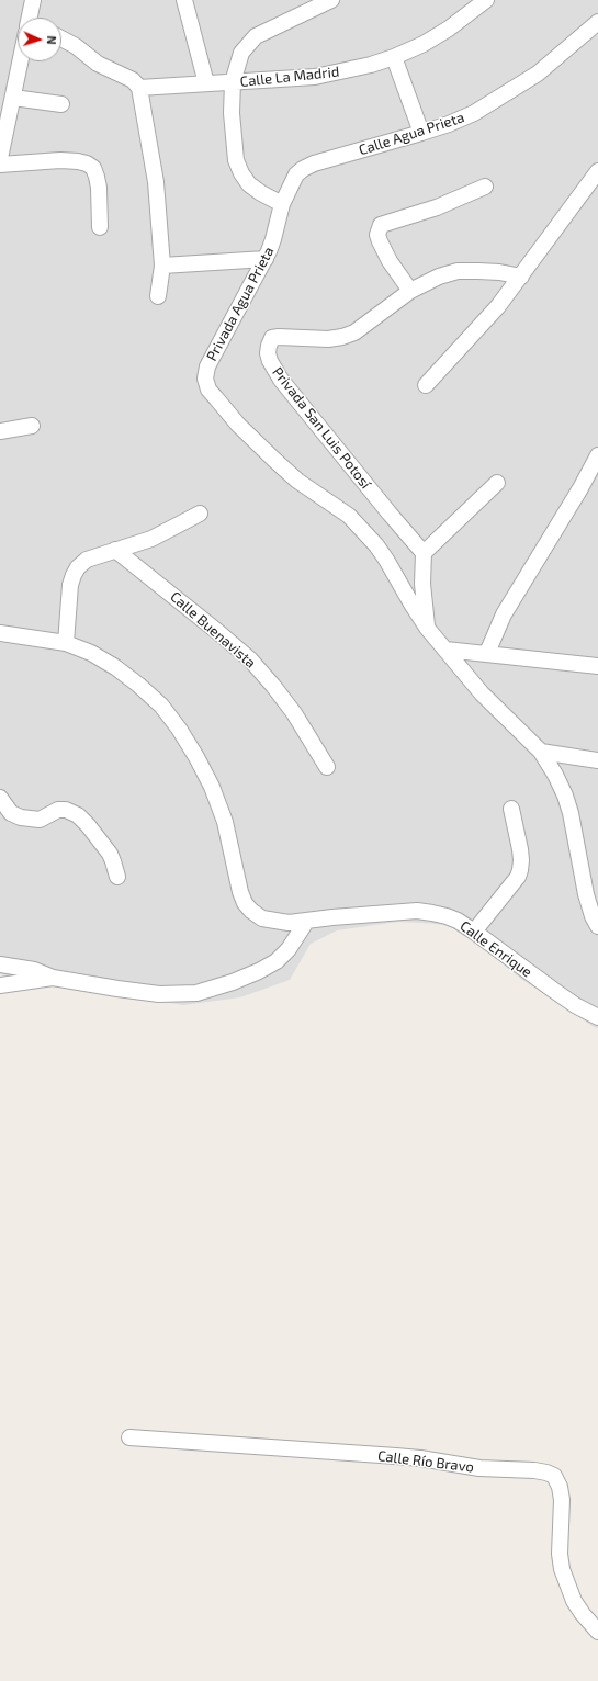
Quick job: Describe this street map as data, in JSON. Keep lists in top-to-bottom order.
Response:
{
  "streets": {
    "street": [
      "Calle La Madrid",
      "Calle Agua Prieta",
      "Privada Agua Prieta",
      "Privada San Luis Potosí",
      "Calle Buenavista",
      "Calle Enrique",
      "Calle Río Bravo"
    ]
  },
  "crossings": [
    ["Calle Agua Prieta", "Privada Agua Prieta"]
  ],
  "north": "right"
}
